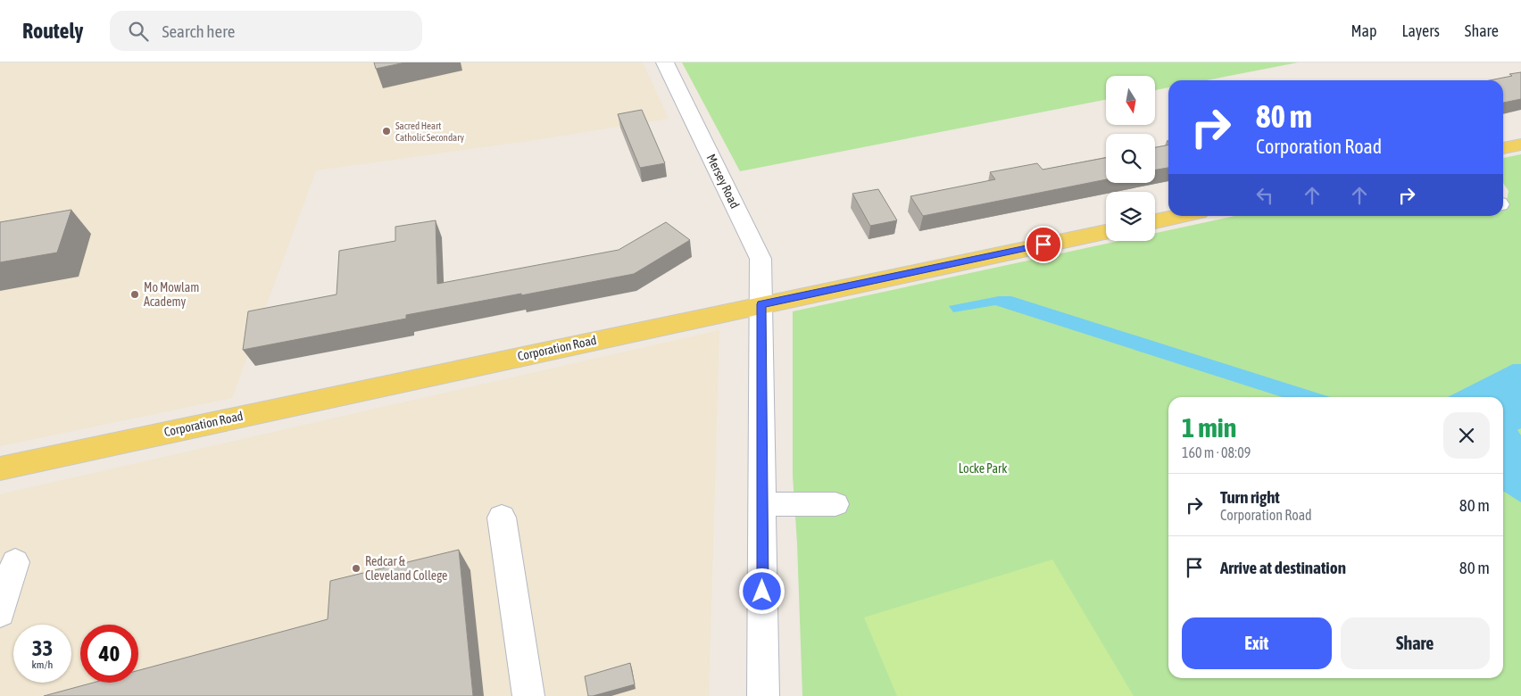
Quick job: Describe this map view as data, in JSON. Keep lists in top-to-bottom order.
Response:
{
  "streets": {
    "main road": ["Corporation Road"],
    "street": ["Mersey Road"]
  },
  "crossings": [
    ["Mersey Road", "Corporation Road"]
  ],
  "parks": ["Locke Park"],
  "places": ["Sacred Heart Catholic Secondary", "Mo Mowlam Academy", "Redcar & Cleveland College"],
  "north": "bottom",
  "page": {
    "header": "Routely",
    "search": "Search here",
    "nav": ["Map", "Layers", "Share"],
    "turn": ["80 m", "Corporation Road"],
    "heading": ["1 min", "160 m · 08:09"],
    "list": [
      {
        "name": "Turn right",
        "note": "Corporation Road",
        "value": "80 m"
      },
      {
        "name": "Arrive at destination",
        "value": "80 m"
      }
    ],
    "buttons": ["Exit", "Share"],
    "speed": "33 km/h",
    "limit": "40"
  }
}
